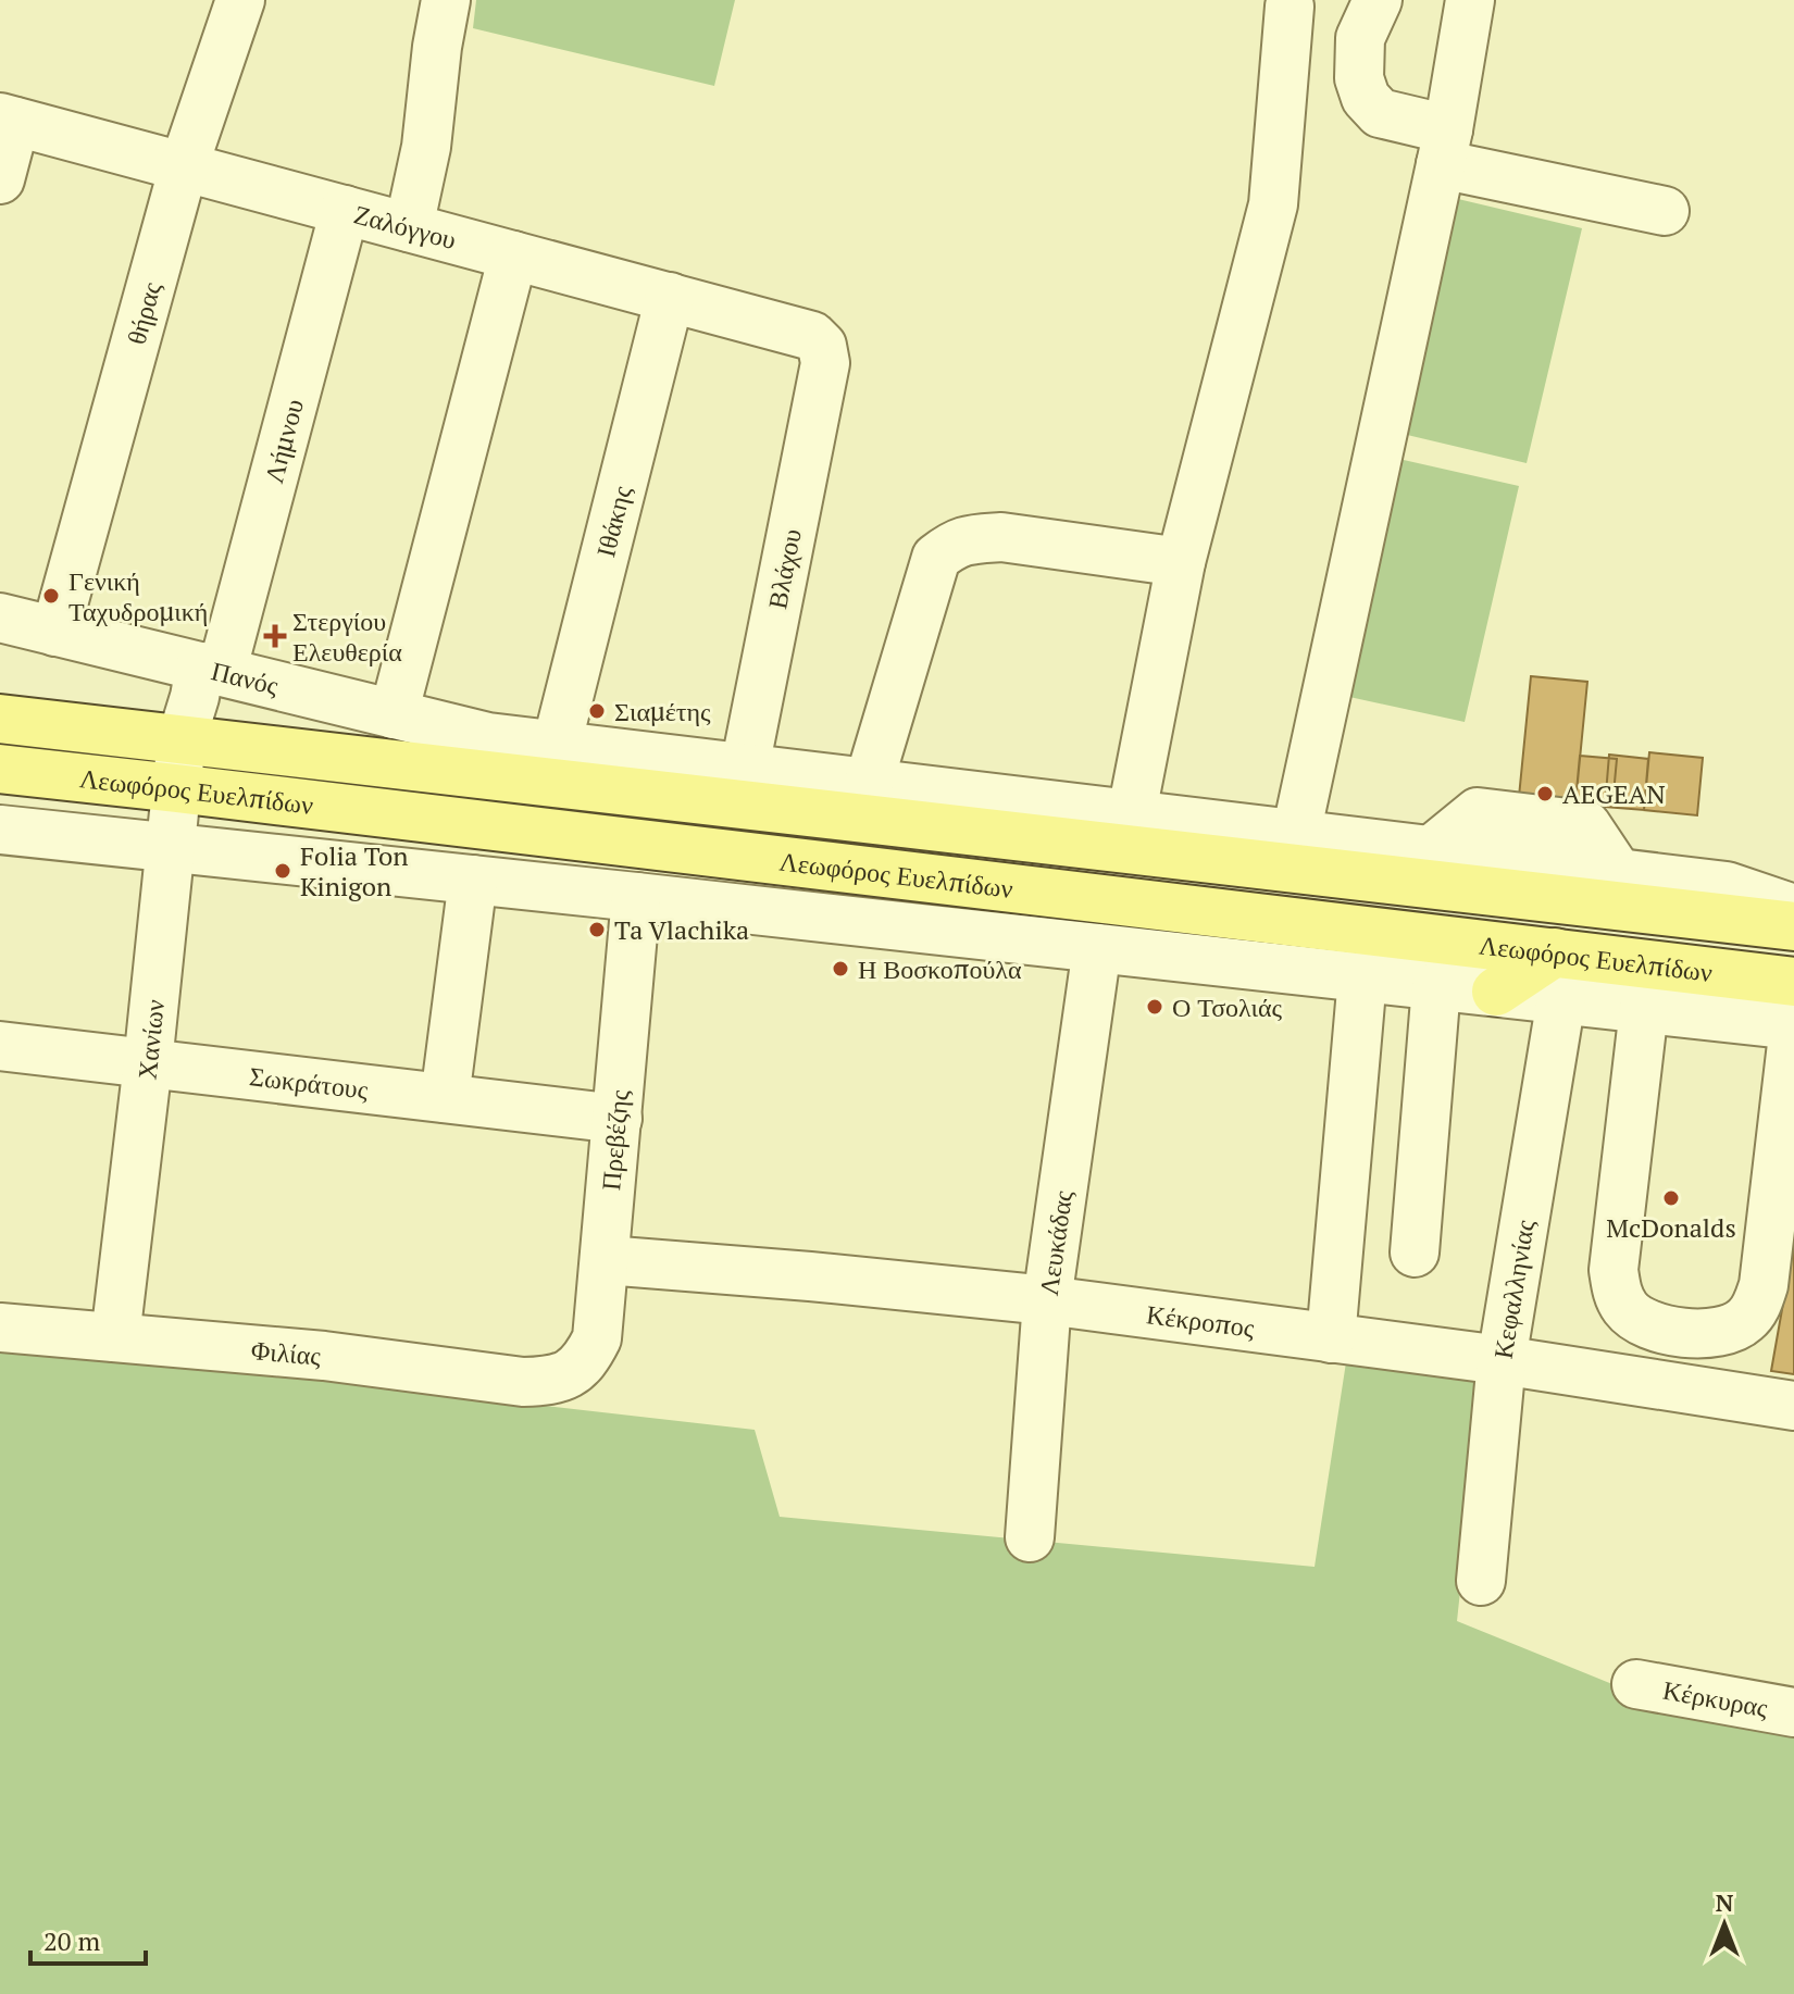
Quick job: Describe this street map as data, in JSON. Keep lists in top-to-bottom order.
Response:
{
  "streets": {
    "main road": ["Λεωφόρος Ευελπίδων"],
    "street": [
      "Ζαλόγγου",
      "θήρας",
      "Λήμνου",
      "Ιθάκης",
      "Βλάχου",
      "Πανός",
      "Χανίων",
      "Σωκράτους",
      "Πρεβέζης",
      "Λευκάδας",
      "Κεφαλληνίας",
      "Κέκροπος",
      "Φιλίας",
      "Κέρκυρας"
    ]
  },
  "crossings": [
    ["Ζαλόγγου", "θήρας"],
    ["Ζαλόγγου", "Λήμνου"],
    ["Ζαλόγγου", "Ιθάκης"],
    ["Ζαλόγγου", "Βλάχου"],
    ["θήρας", "Πανός"],
    ["Λήμνου", "Πανός"],
    ["Λήμνου", "Χανίων"],
    ["Ιθάκης", "Πανός"],
    ["Βλάχου", "Πανός"],
    ["Βλάχου", "Λεωφόρος Ευελπίδων"],
    ["Πανός", "Λεωφόρος Ευελπίδων"],
    ["Πανός", "Χανίων"],
    ["Λεωφόρος Ευελπίδων", "Χανίων"],
    ["Χανίων", "Σωκράτους"],
    ["Χανίων", "Φιλίας"],
    ["Σωκράτους", "Πρεβέζης"],
    ["Πρεβέζης", "Κέκροπος"],
    ["Πρεβέζης", "Φιλίας"],
    ["Λευκάδας", "Κέκροπος"],
    ["Κεφαλληνίας", "Κέκροπος"]
  ],
  "places": {
    "other": [
      "Γενική Ταχυδρομική",
      "Σιαμέτης",
      "AEGEAN",
      "Folia Ton Kinigon",
      "Ta Vlachika",
      "Η Βοσκοπούλα",
      "Ο Τσολιάς",
      "McDonalds"
    ],
    "health": ["Στεργίου Ελευθερία"]
  },
  "scale_bar": "20 m",
  "north": "top"
}
